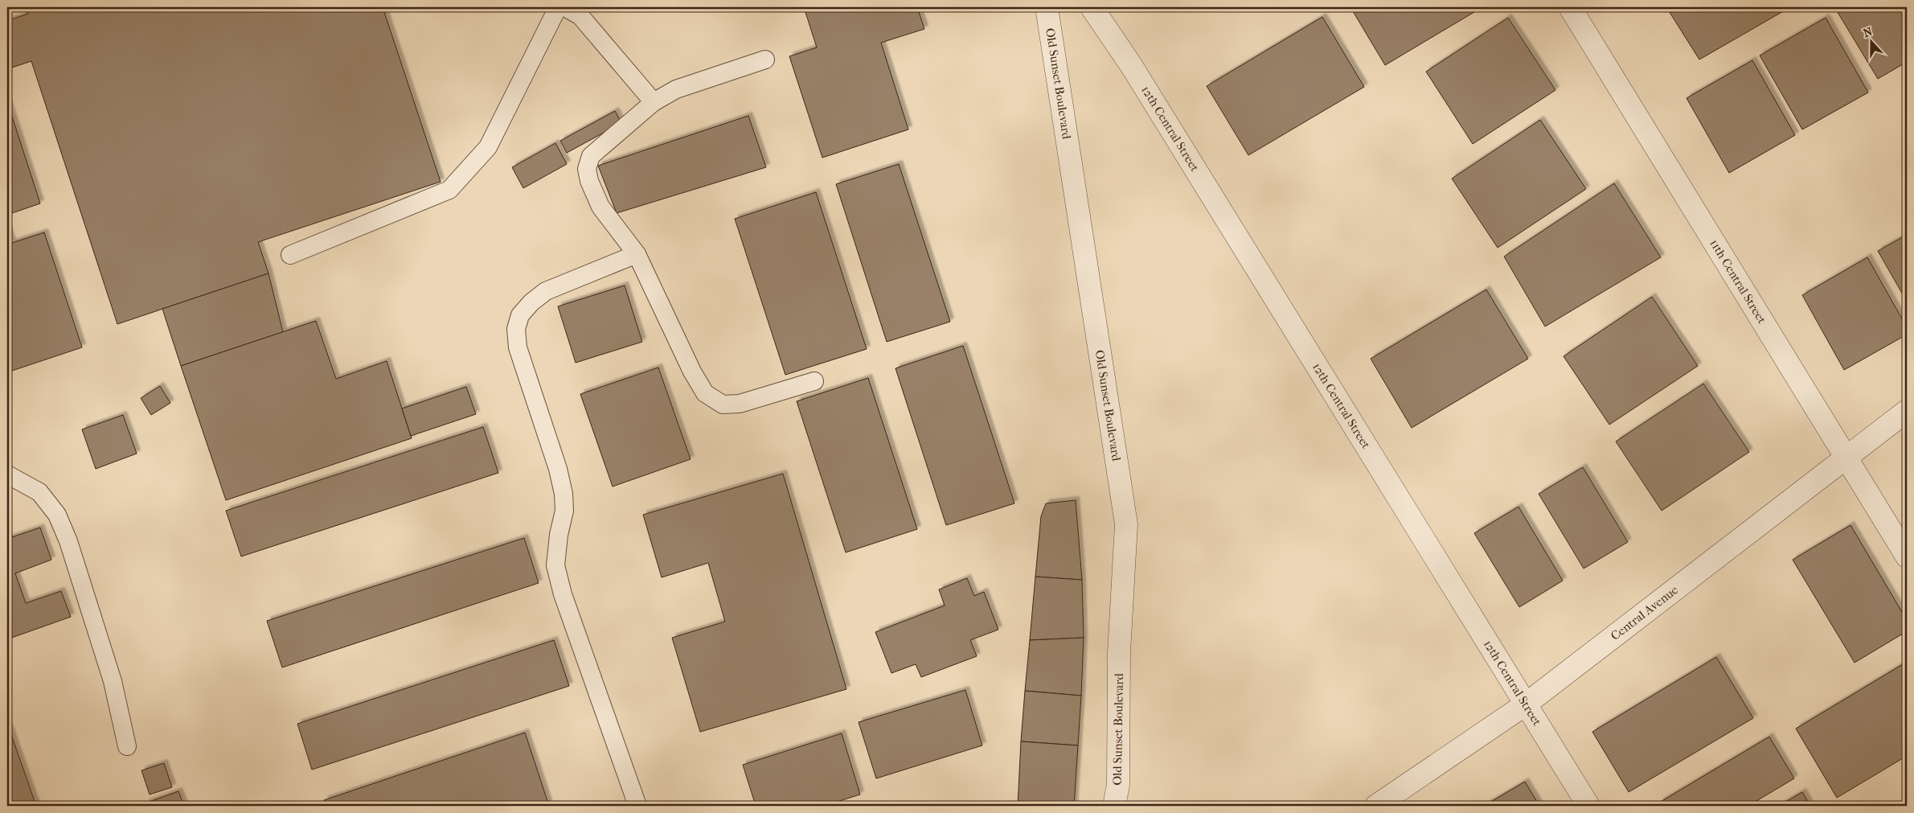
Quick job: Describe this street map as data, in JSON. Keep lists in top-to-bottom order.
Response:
{
  "streets": {
    "street": [
      "Old Sunset Boulevard",
      "12th Central Street",
      "11th Central Street",
      "Central Avenue"
    ]
  },
  "crossings": [
    ["12th Central Street", "Central Avenue"],
    ["11th Central Street", "Central Avenue"]
  ],
  "north": "top"
}
